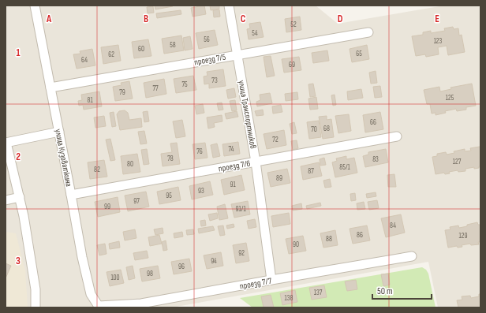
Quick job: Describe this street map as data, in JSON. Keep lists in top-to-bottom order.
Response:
{
  "streets": {
    "street": [
      "проезд 7/5",
      "улица Транспортников",
      "улица Кузоваткина",
      "проезд 7/6",
      "проезд 7/7"
    ]
  },
  "crossings": [
    ["проезд 7/5", "улица Транспортников"],
    ["проезд 7/5", "улица Кузоваткина"],
    ["улица Транспортников", "проезд 7/6"],
    ["улица Транспортников", "проезд 7/7"],
    ["улица Кузоваткина", "проезд 7/6"],
    ["улица Кузоваткина", "проезд 7/7"]
  ],
  "house_numbers": [
    "52",
    "54",
    "56",
    "123",
    "58",
    "60",
    "65",
    "62",
    "64",
    "69",
    "73",
    "75",
    "77",
    "79",
    "125",
    "81",
    "66",
    "68",
    "70",
    "72",
    "74",
    "76",
    "78",
    "83",
    "127",
    "80",
    "85/1",
    "82",
    "87",
    "89",
    "91",
    "93",
    "95",
    "97",
    "99",
    "91/1",
    "84",
    "86",
    "129",
    "88",
    "90",
    "92",
    "94",
    "96",
    "98",
    "100",
    "137",
    "138"
  ],
  "scale_bar": "50 m",
  "grid": {
    "columns": [
      "A",
      "B",
      "C",
      "D",
      "E"
    ],
    "rows": ["1", "2", "3"]
  }
}
